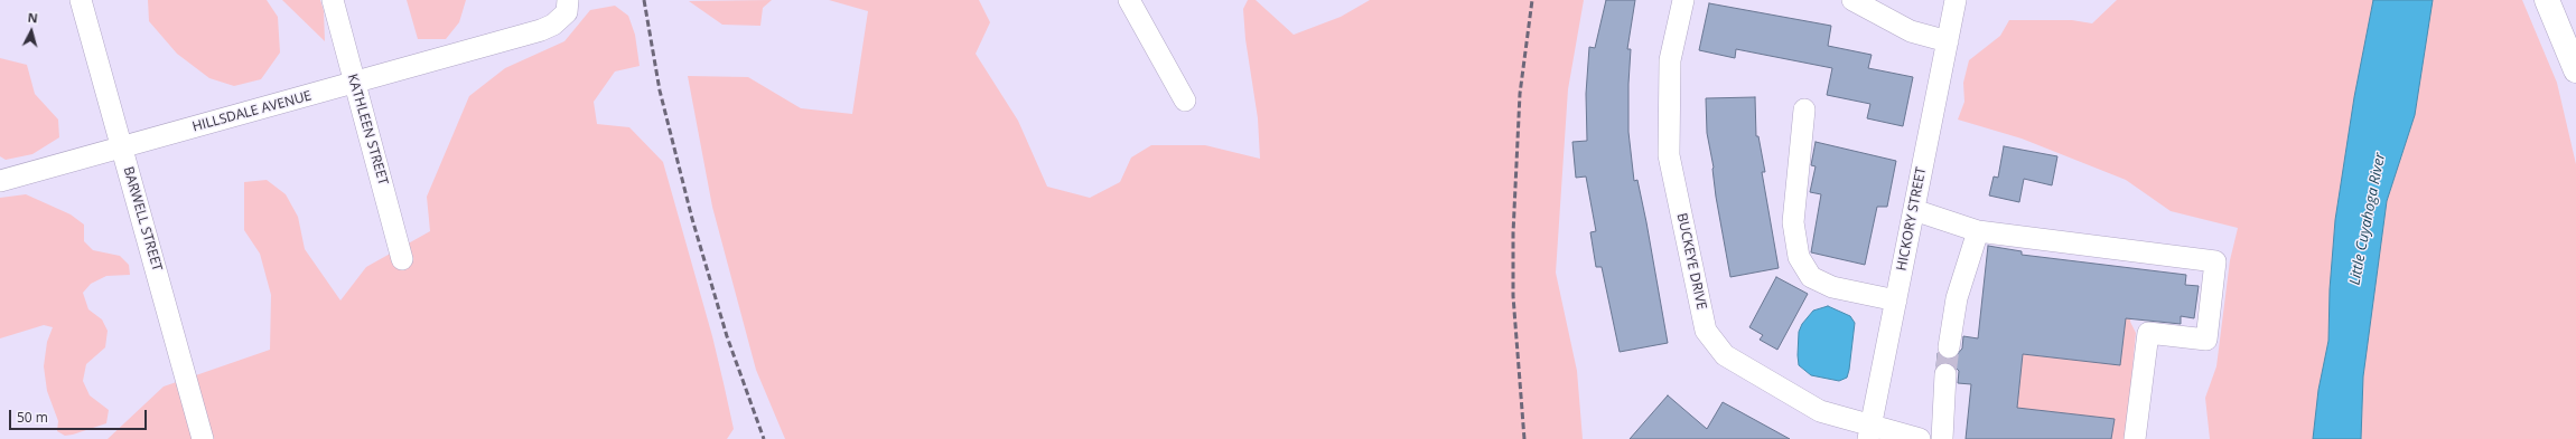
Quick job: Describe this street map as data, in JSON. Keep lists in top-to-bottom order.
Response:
{
  "streets": {
    "street": [
      "HILLSDALE AVENUE",
      "KATHLEEN STREET",
      "BARWELL STREET",
      "HICKORY STREET",
      "BUCKEYE DRIVE"
    ]
  },
  "crossings": [
    ["HILLSDALE AVENUE", "KATHLEEN STREET"],
    ["HILLSDALE AVENUE", "BARWELL STREET"],
    ["HICKORY STREET", "BUCKEYE DRIVE"]
  ],
  "water": ["Little Cuyahoga River"],
  "scale_bar": "50 m",
  "north": "top"
}
